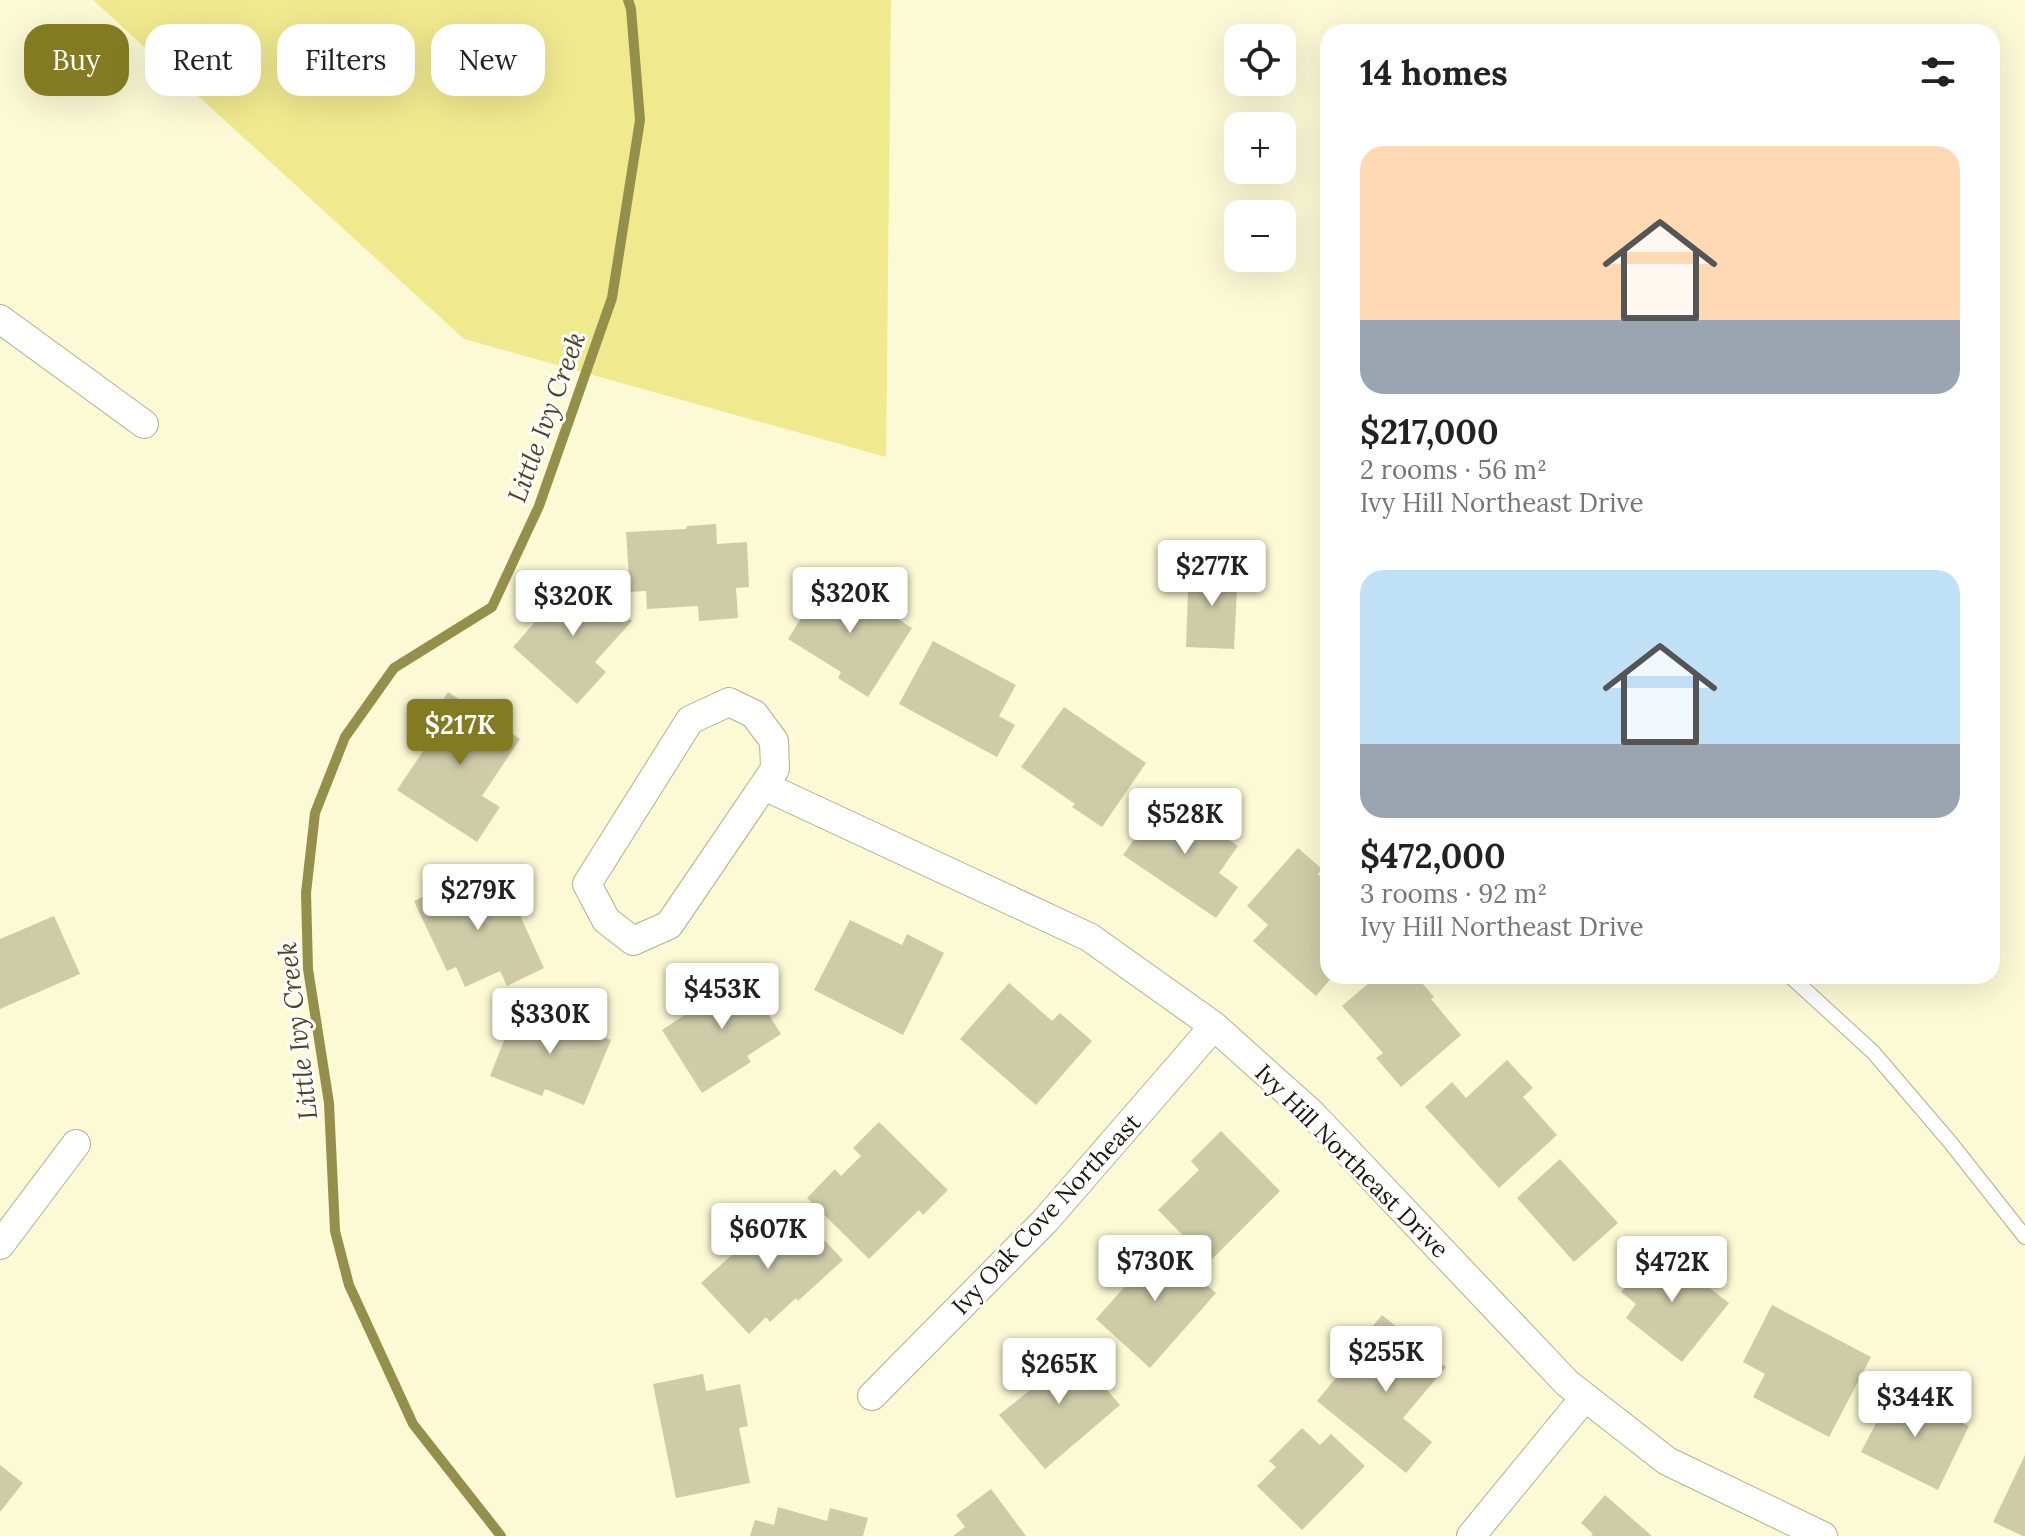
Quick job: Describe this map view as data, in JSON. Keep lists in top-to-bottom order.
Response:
{
  "streets": {
    "street": ["Ivy Hill Northeast Drive", "Ivy Oak Cove Northeast"]
  },
  "crossings": [
    ["Ivy Hill Northeast Drive", "Ivy Oak Cove Northeast"]
  ],
  "water": ["Little Ivy Creek"],
  "page": {
    "map_buttons": ["+", "−"],
    "chip": [
      "Buy",
      "Rent",
      "Filters",
      "New"
    ],
    "heading": "14 homes",
    "list": [
      {
        "name": "$217,000",
        "note": "2 rooms · 56 m² · Ivy Hill Northeast Drive"
      },
      {
        "name": "$472,000",
        "note": "3 rooms · 92 m² · Ivy Hill Northeast Drive"
      }
    ],
    "price": [
      "$277K",
      "$320K",
      "$320K",
      "$217K",
      "$528K",
      "$279K",
      "$453K",
      "$330K",
      "$607K",
      "$730K",
      "$472K",
      "$255K",
      "$265K",
      "$344K"
    ]
  }
}
